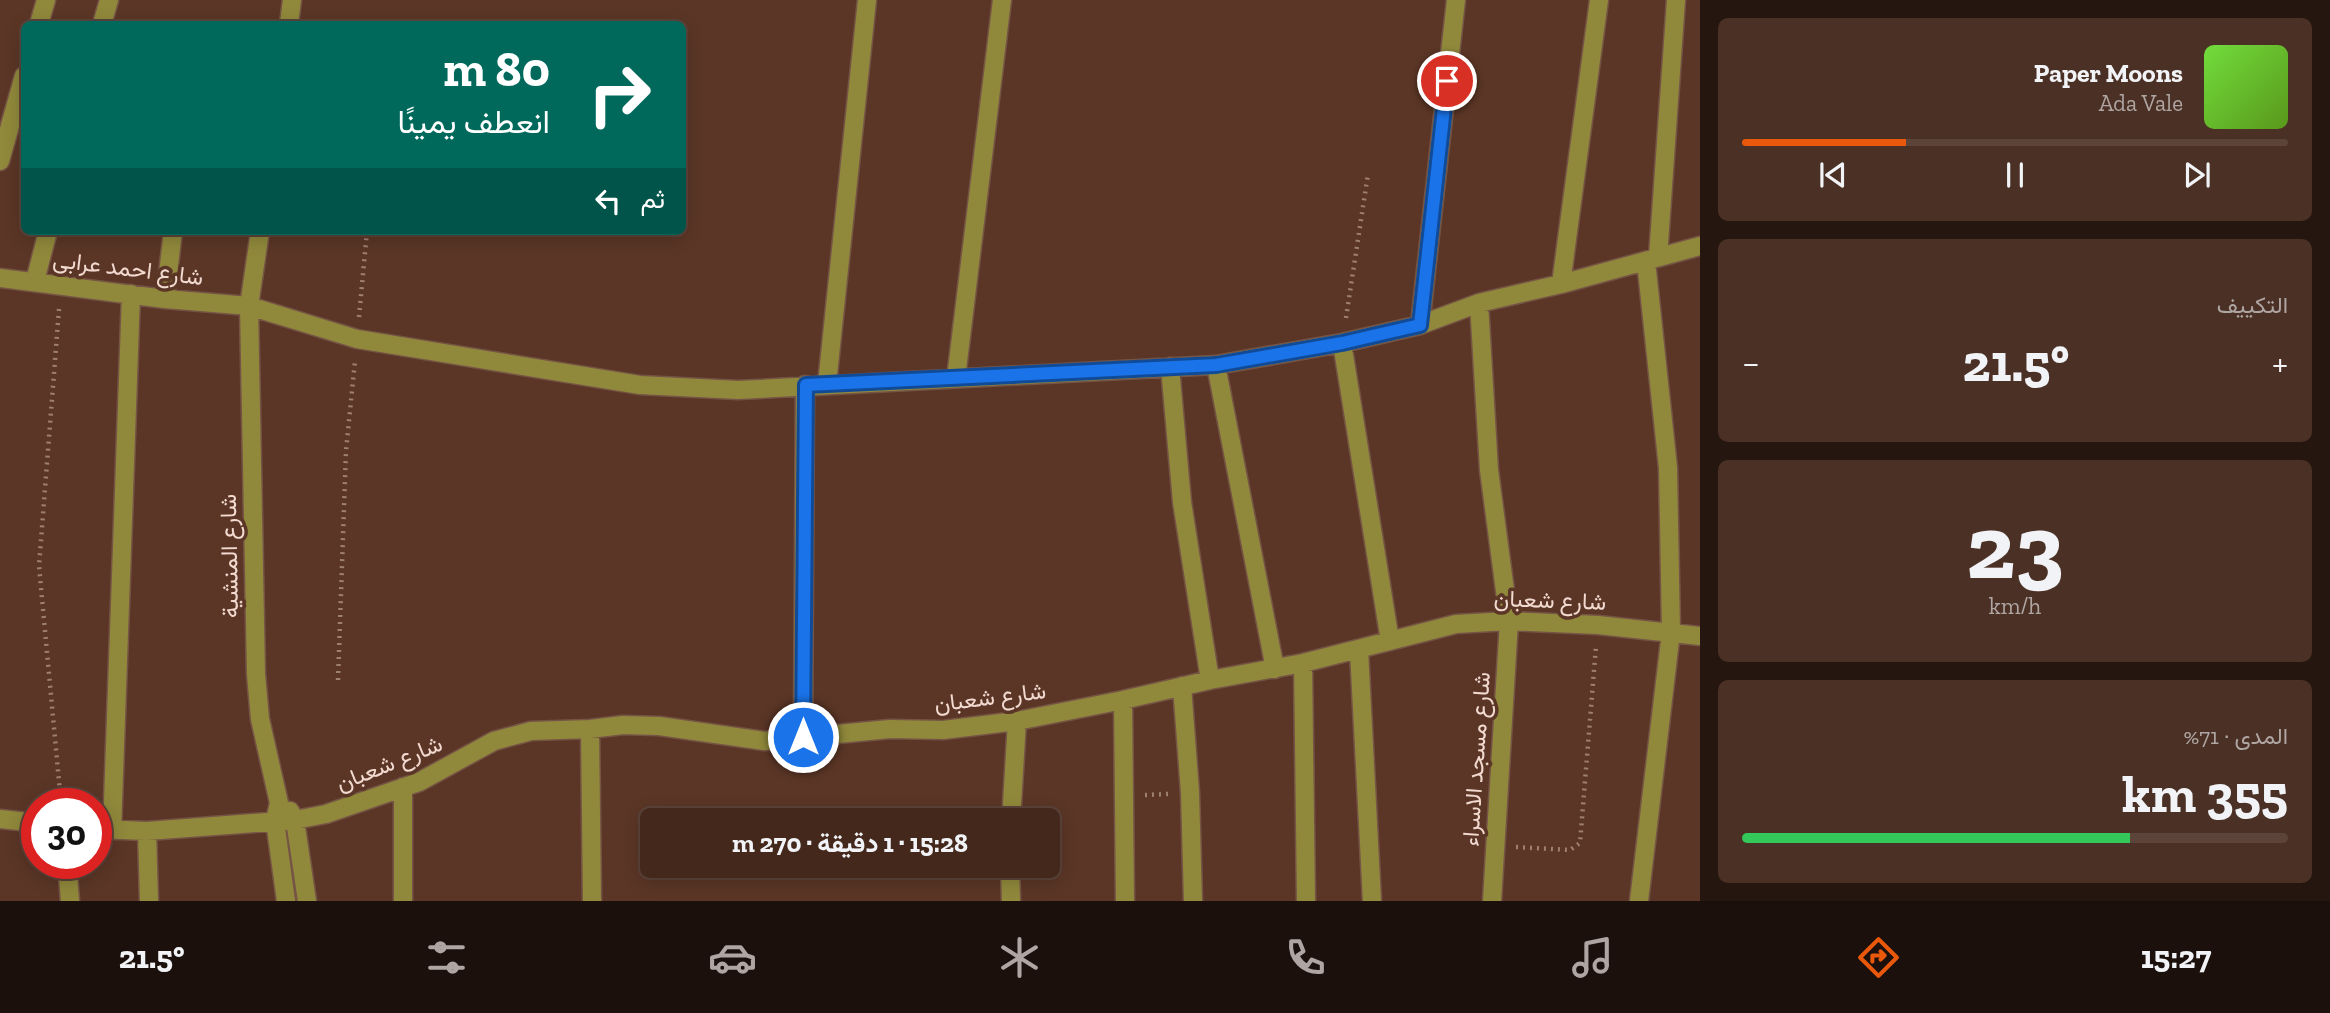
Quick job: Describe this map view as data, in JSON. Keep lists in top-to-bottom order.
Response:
{
  "streets": {
    "street": [
      "شارع احمد عرابى",
      "شارع المنشية",
      "شارع شعبان",
      "شارع مسجد الاسراء"
    ]
  },
  "crossings": [
    ["شارع احمد عرابى", "شارع المنشية"],
    ["شارع احمد عرابى", "شارع مسجد الاسراء"],
    ["شارع المنشية", "شارع شعبان"],
    ["شارع شعبان", "شارع مسجد الاسراء"]
  ],
  "page": {
    "turn": ["80 m", "انعطف يمينًا"],
    "song": ["Paper Moons", "Ada Vale"],
    "then": "ثم",
    "tile": [
      "التكييف",
      ["23", "km/h"],
      ["المدى · 71%", "355 km"]
    ],
    "heat": ["−", "21.5°", "+"],
    "limit": "30",
    "trip": "15:28 · 1 دقيقة · 270 m",
    "tabs": ["15:27", "21.5°"]
  }
}
